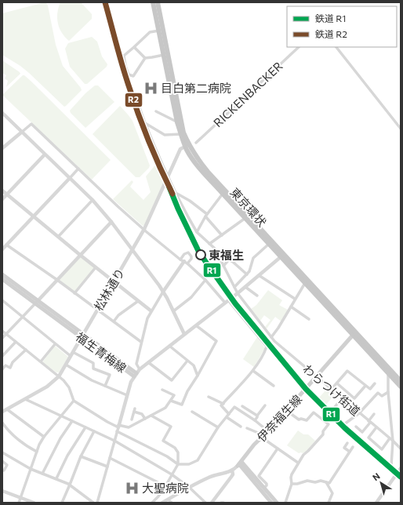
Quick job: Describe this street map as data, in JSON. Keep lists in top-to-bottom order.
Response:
{
  "streets": {
    "highway": ["東京環状"],
    "main road": ["福生青梅線", "伊奈福生線"],
    "street": ["RICKENBACKER", "松林通り", "わらつけ街道"]
  },
  "crossings": [
    ["東京環状", "松林通り"],
    ["東京環状", "伊奈福生線"],
    ["松林通り", "福生青梅線"],
    ["松林通り", "わらつけ街道"],
    ["わらつけ街道", "伊奈福生線"]
  ],
  "places": {
    "hospital": ["目白第二病院", "大聖病院"],
    "other": ["東福生"]
  },
  "lines": ["rail line R2", "rail line R1"],
  "legend": ["鉄道 R1", "鉄道 R2"],
  "north": "top left"
}
